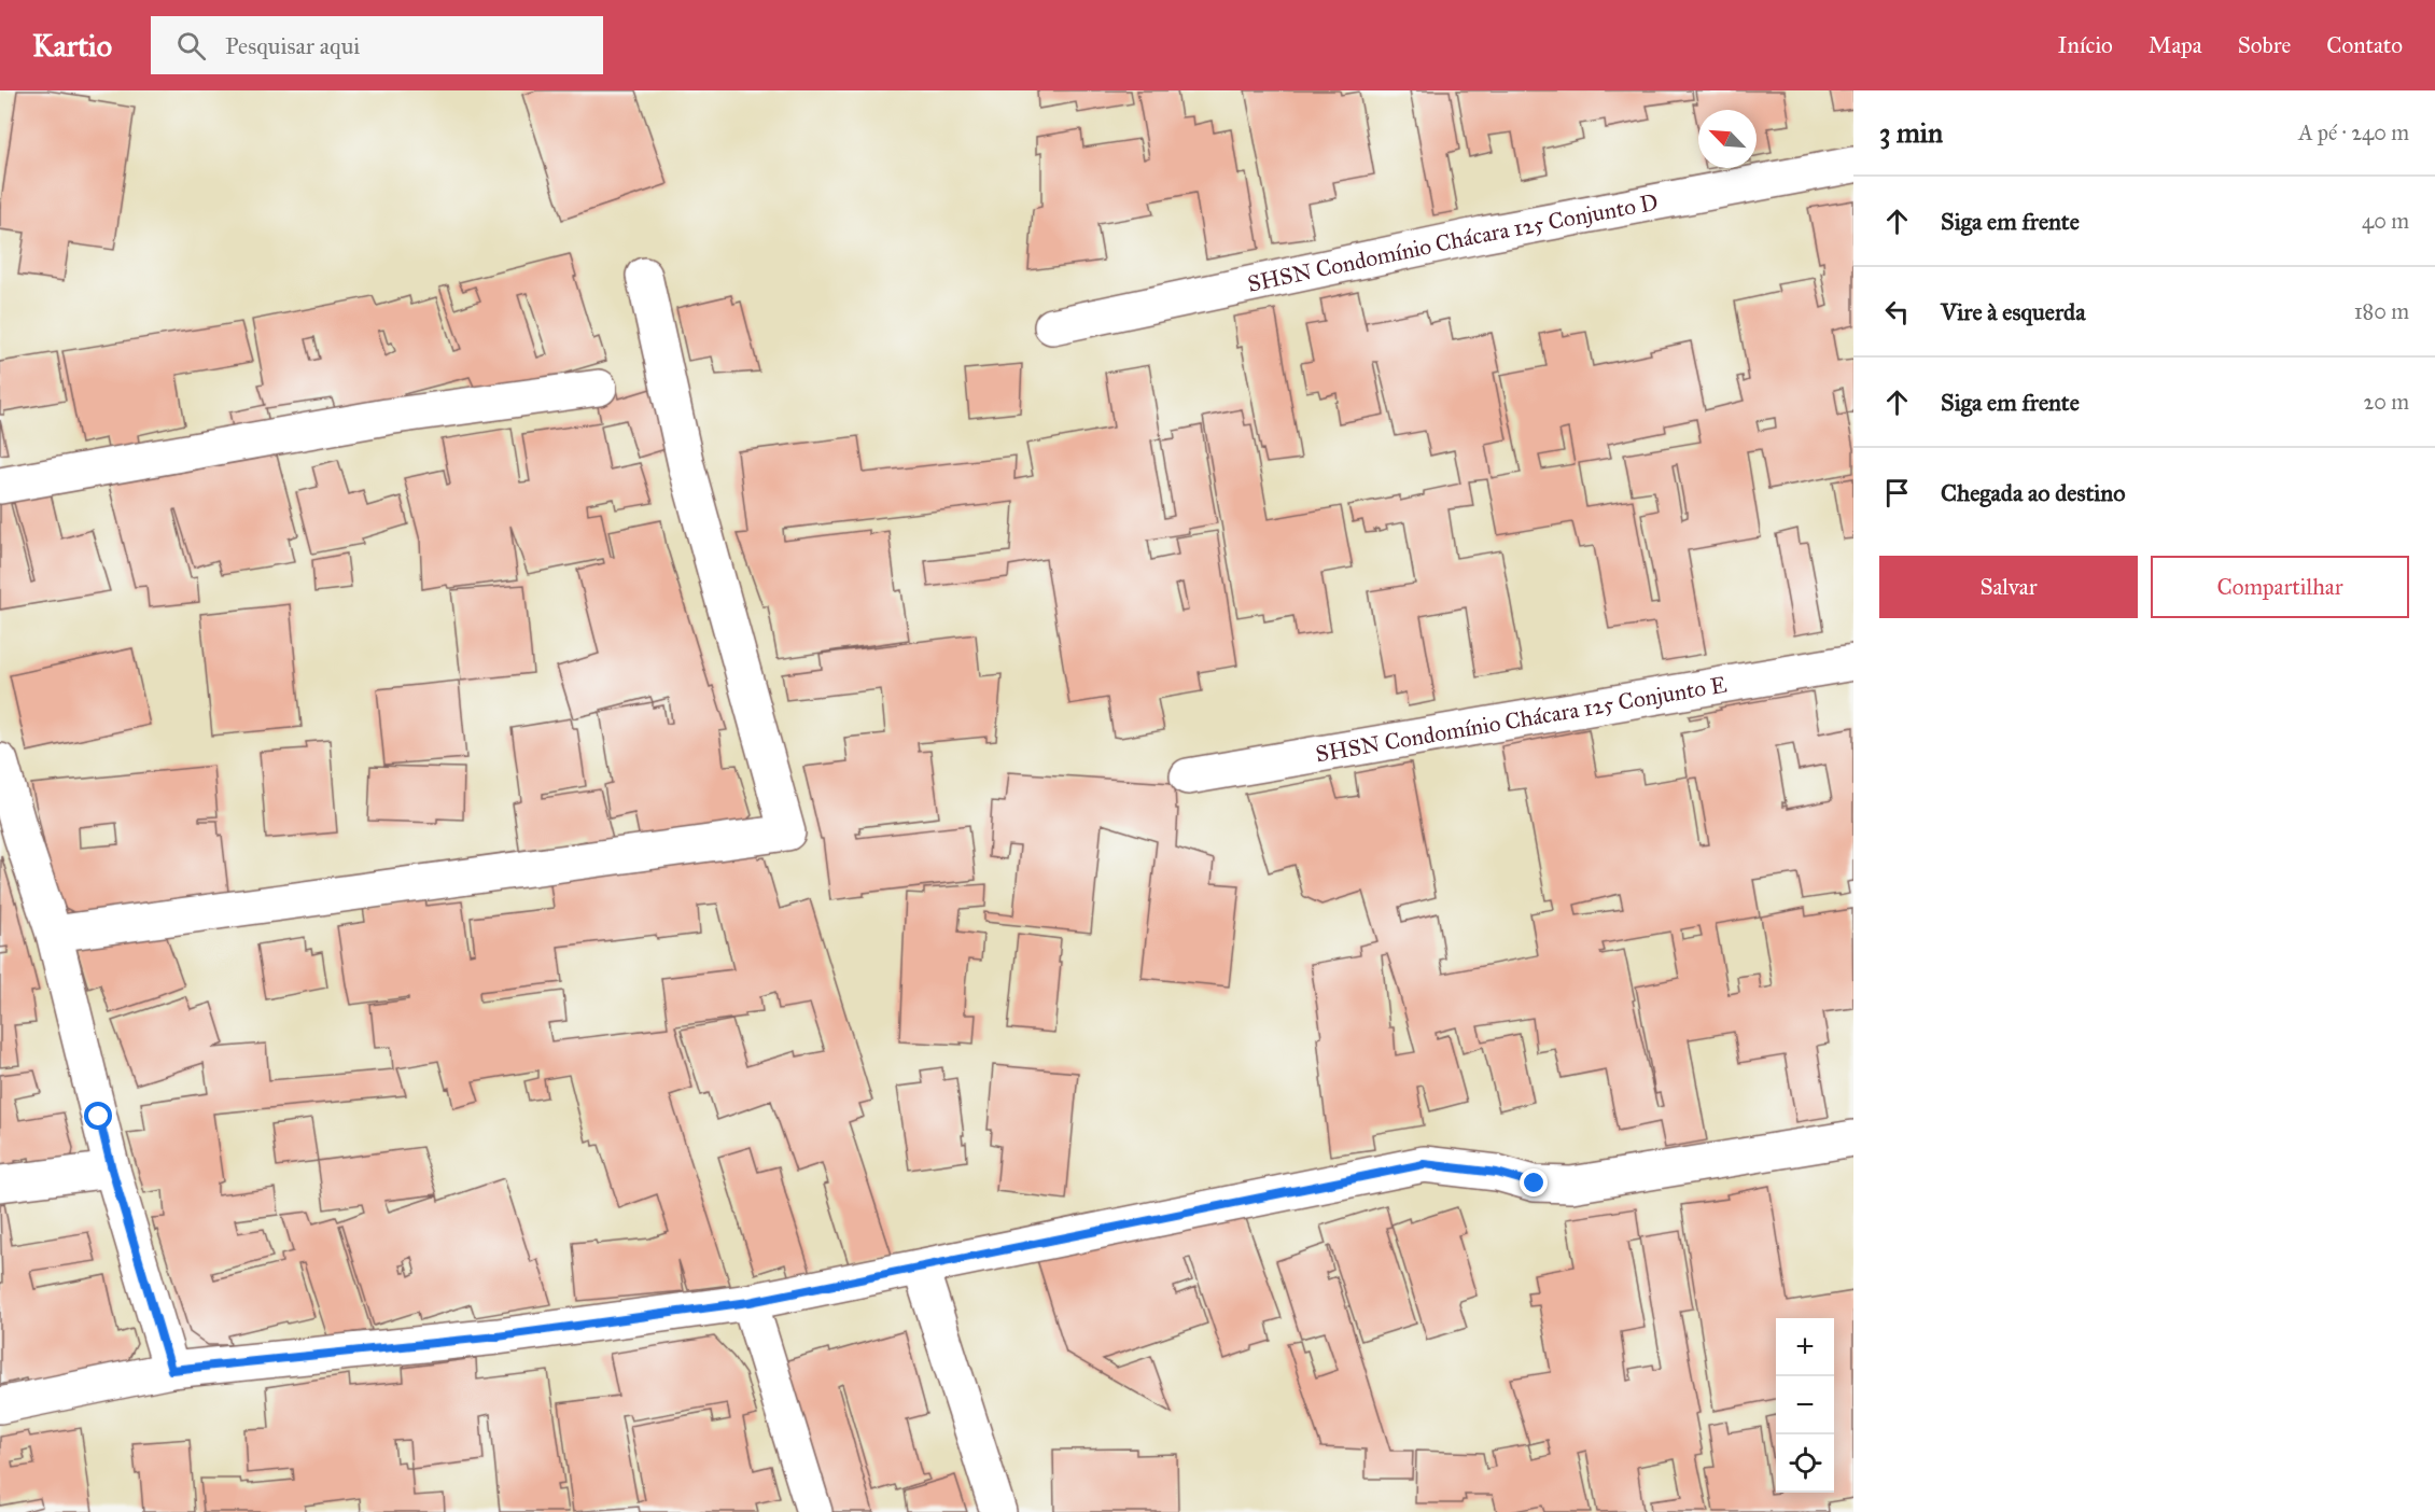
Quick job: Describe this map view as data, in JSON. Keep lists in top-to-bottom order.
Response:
{
  "streets": {
    "street": ["SHSN Condomínio Chácara 125 Conjunto D", "SHSN Condomínio Chácara 125 Conjunto E"]
  },
  "north": "top left",
  "page": {
    "header": "Kartio",
    "search": "Pesquisar aqui",
    "nav": [
      "Início",
      "Mapa",
      "Sobre",
      "Contato"
    ],
    "heading": ["3 min", "A pé · 240 m"],
    "list": [
      ["Siga em frente", "40 m"],
      ["Vire à esquerda", "180 m"],
      ["Siga em frente", "20 m"],
      "Chegada ao destino"
    ],
    "buttons": ["Salvar", "Compartilhar"],
    "map_buttons": ["+", "−"]
  }
}
